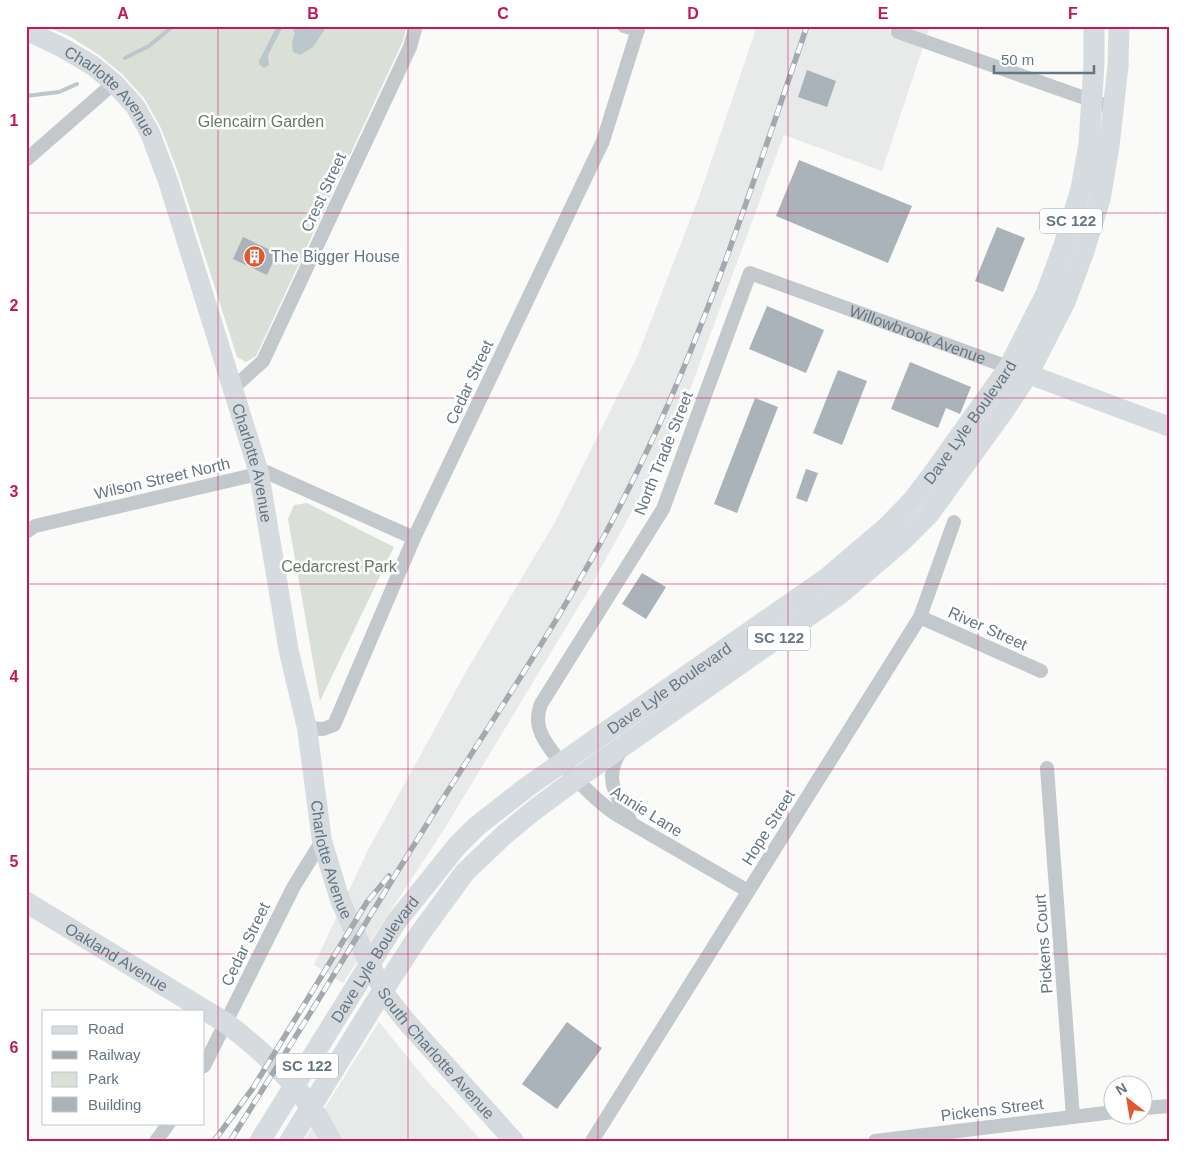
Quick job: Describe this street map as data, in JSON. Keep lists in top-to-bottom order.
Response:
{
  "streets": {
    "main road": ["SC 122", "Dave Lyle Boulevard", "Oakland Avenue"],
    "street": [
      "Charlotte Avenue",
      "Crest Street",
      "Willowbrook Avenue",
      "Cedar Street",
      "North Trade Street",
      "Wilson Street North",
      "River Street",
      "Annie Lane",
      "Hope Street",
      "Pickens Court",
      "South Charlotte Avenue",
      "Pickens Street"
    ]
  },
  "crossings": [
    ["Charlotte Avenue", "Crest Street"],
    ["Charlotte Avenue", "Cedar Street"],
    ["Charlotte Avenue", "Wilson Street North"],
    ["Charlotte Avenue", "South Charlotte Avenue"],
    ["Willowbrook Avenue", "Dave Lyle Boulevard"],
    ["Willowbrook Avenue", "North Trade Street"],
    ["Cedar Street", "Wilson Street North"],
    ["Cedar Street", "Oakland Avenue"],
    ["Dave Lyle Boulevard", "Annie Lane"],
    ["North Trade Street", "Annie Lane"],
    ["River Street", "Hope Street"],
    ["Annie Lane", "Hope Street"],
    ["Pickens Court", "Pickens Street"]
  ],
  "parks": ["Glencairn Garden", "Cedarcrest Park"],
  "places": {
    "building": ["The Bigger House"]
  },
  "legend": [
    "Road",
    "Railway",
    "Park",
    "Building"
  ],
  "scale_bar": "50 m",
  "north": "top left",
  "grid": {
    "columns": [
      "A",
      "B",
      "C",
      "D",
      "E",
      "F"
    ],
    "rows": [
      "1",
      "2",
      "3",
      "4",
      "5",
      "6"
    ]
  }
}
